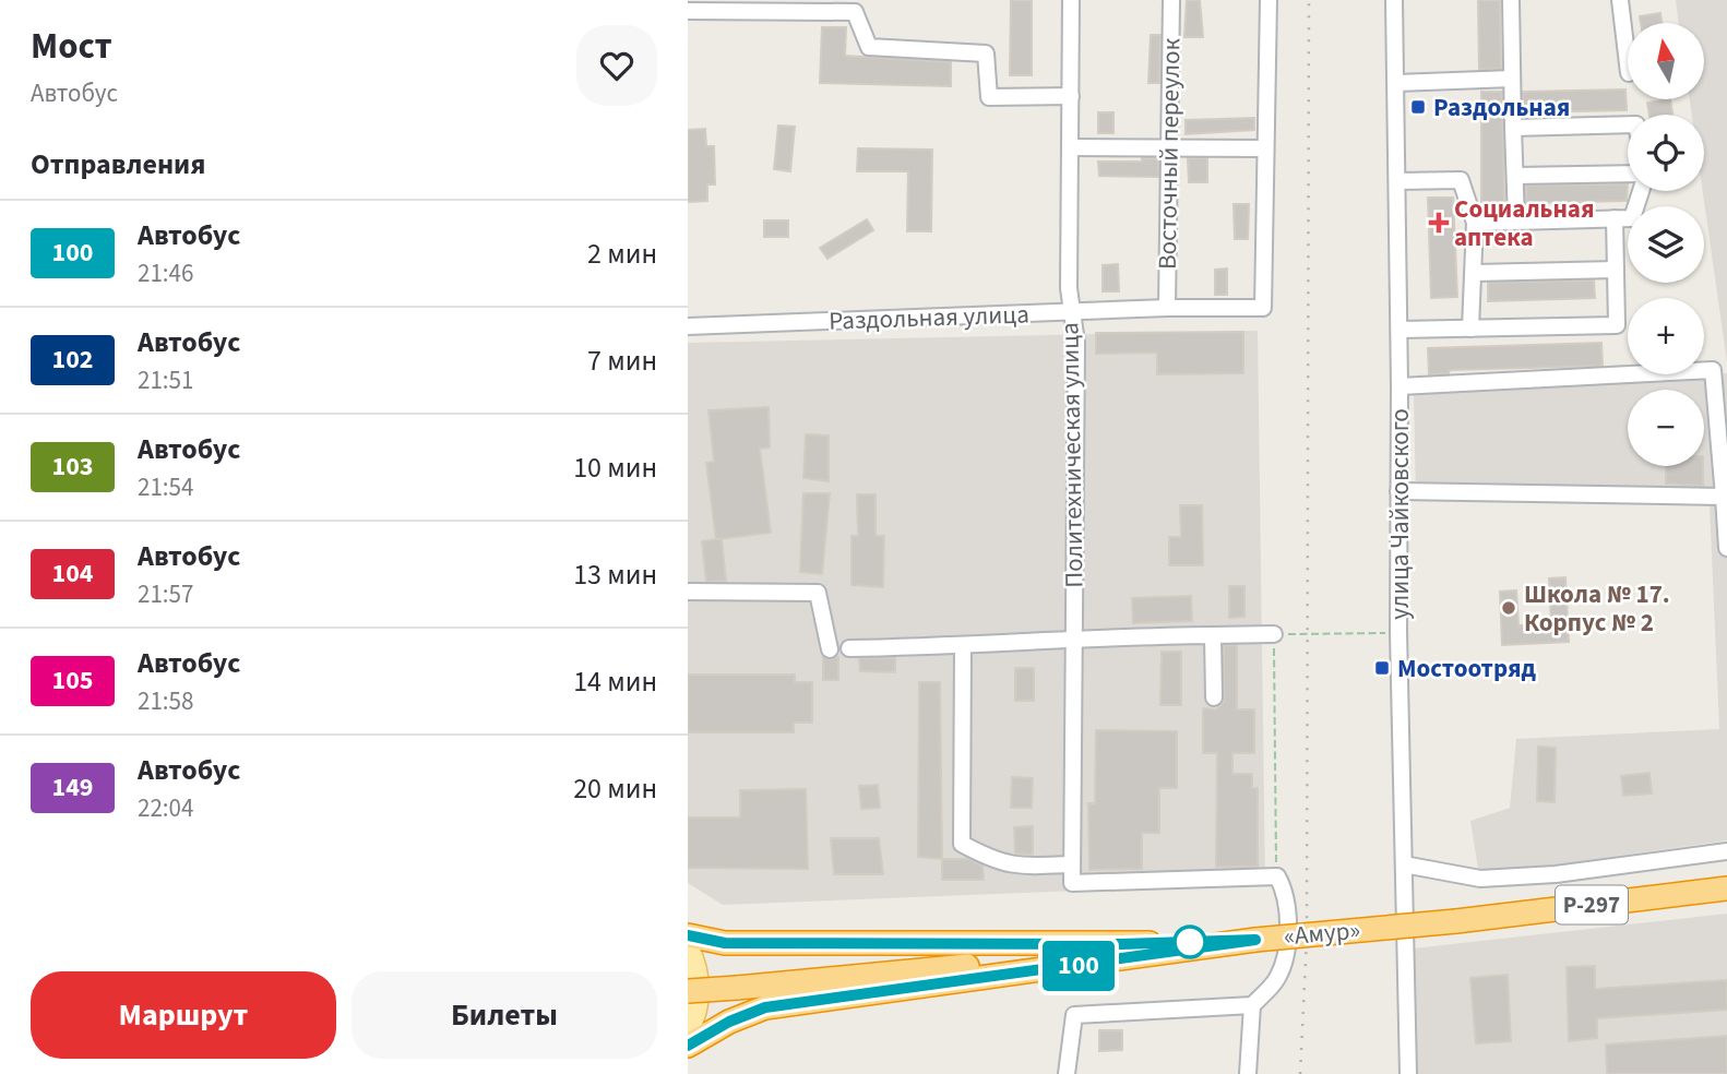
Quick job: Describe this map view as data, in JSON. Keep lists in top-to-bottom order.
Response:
{
  "streets": {
    "highway": ["Р-297", "«Амур»"],
    "street": [
      "Восточный переулок",
      "Раздольная улица",
      "Политехническая улица",
      "улица Чайковского"
    ]
  },
  "crossings": [
    ["Восточный переулок", "Раздольная улица"],
    ["Раздольная улица", "Политехническая улица"]
  ],
  "places": {
    "transit": ["Раздольная", "Мостоотряд"],
    "health": ["Социальная аптека"],
    "other": ["Школа № 17. Корпус № 2"]
  },
  "lines": ["bus line 100"],
  "north": "top",
  "page": {
    "heading": [
      ["Мост", "Автобус"],
      "Отправления"
    ],
    "on_map": "100",
    "map_buttons": ["+", "−"],
    "list": [
      {
        "mark": "100",
        "name": "Автобус",
        "note": "21:46",
        "value": "2 мин"
      },
      {
        "mark": "102",
        "name": "Автобус",
        "note": "21:51",
        "value": "7 мин"
      },
      {
        "mark": "103",
        "name": "Автобус",
        "note": "21:54",
        "value": "10 мин"
      },
      {
        "mark": "104",
        "name": "Автобус",
        "note": "21:57",
        "value": "13 мин"
      },
      {
        "mark": "105",
        "name": "Автобус",
        "note": "21:58",
        "value": "14 мин"
      },
      {
        "mark": "149",
        "name": "Автобус",
        "note": "22:04",
        "value": "20 мин"
      }
    ],
    "buttons": ["Маршрут", "Билеты"]
  }
}
